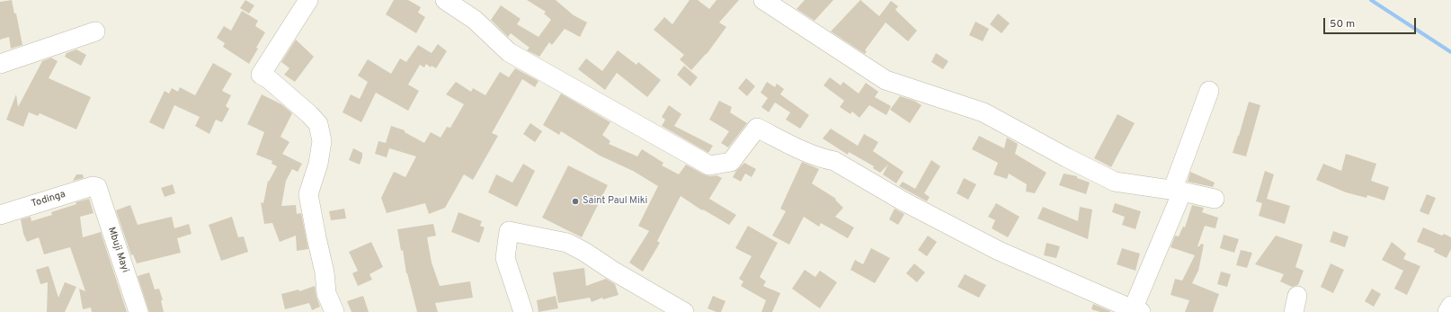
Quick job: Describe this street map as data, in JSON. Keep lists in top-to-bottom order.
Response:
{
  "streets": {
    "street": ["Todinga", "Mbuji Mayi"]
  },
  "crossings": [
    ["Todinga", "Mbuji Mayi"]
  ],
  "places": ["Saint Paul Miki"],
  "scale_bar": "50 m"
}
